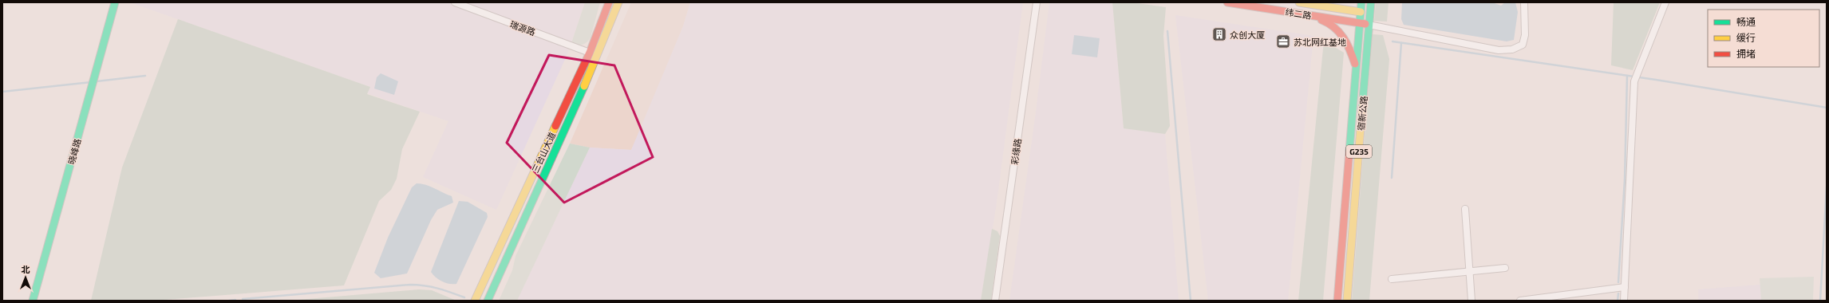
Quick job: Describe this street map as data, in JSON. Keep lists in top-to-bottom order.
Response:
{
  "streets": {
    "main road": [
      "纬二路",
      "宿新公路",
      "晓峰路",
      "G235",
      "三台山大道"
    ],
    "street": ["瑞源路", "彩缘路"]
  },
  "crossings": [
    ["纬二路", "宿新公路"],
    ["瑞源路", "三台山大道"]
  ],
  "places": {
    "building": ["众创大厦"],
    "office": ["苏北网红基地"]
  },
  "legend": ["畅通", "缓行", "拥堵"],
  "north": "top"
}
